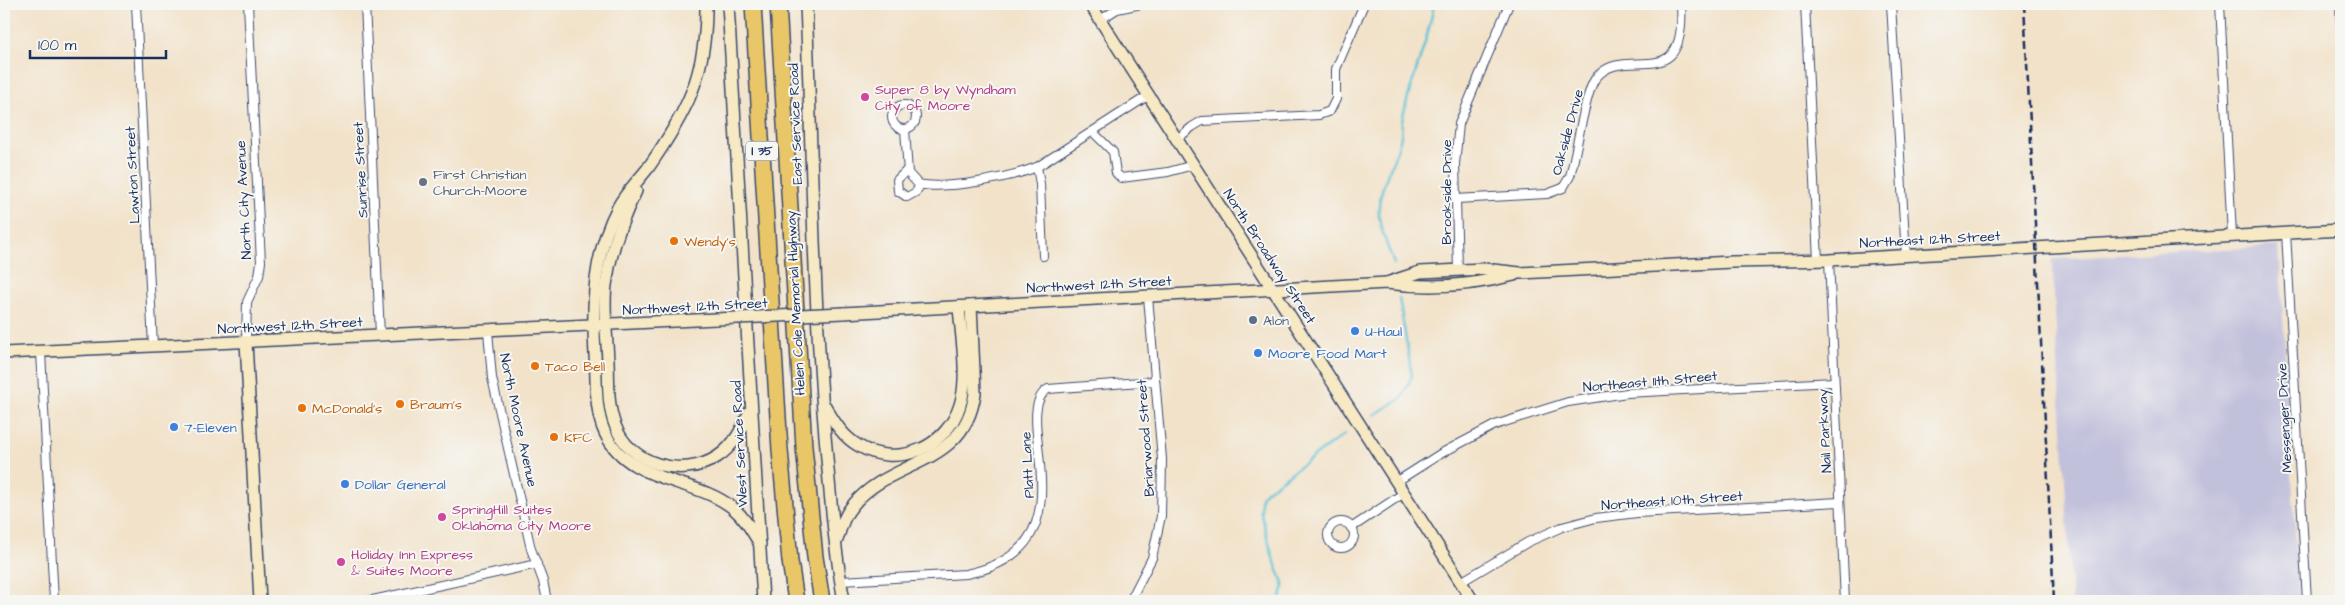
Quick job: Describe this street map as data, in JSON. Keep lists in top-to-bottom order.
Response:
{
  "streets": {
    "highway": ["I 35", "Helen Cole Memorial Highway"],
    "main road": [
      "East Service Road",
      "North City Avenue",
      "Northeast 12th Street",
      "North Broadway Street",
      "Northwest 12th Street",
      "West Service Road"
    ],
    "street": [
      "Oakside Drive",
      "Sunrise Street",
      "Lawton Street",
      "Brookside Drive",
      "Northeast 11th Street",
      "Messenger Drive",
      "North Moore Avenue",
      "Nail Parkway",
      "Briarwood Street",
      "Platt Lane",
      "Northeast 10th Street"
    ]
  },
  "crossings": [
    ["East Service Road", "Platt Lane"],
    ["Oakside Drive", "Brookside Drive"],
    ["Sunrise Street", "Northwest 12th Street"],
    ["Lawton Street", "Northwest 12th Street"],
    ["Brookside Drive", "Northeast 12th Street"],
    ["North City Avenue", "Northwest 12th Street"],
    ["Northeast 12th Street", "Northwest 12th Street"],
    ["Northeast 12th Street", "Messenger Drive"],
    ["Northeast 12th Street", "Nail Parkway"],
    ["North Broadway Street", "Northwest 12th Street"],
    ["North Broadway Street", "Northeast 11th Street"],
    ["North Broadway Street", "Northeast 10th Street"],
    ["Northwest 12th Street", "North Moore Avenue"],
    ["Northwest 12th Street", "Briarwood Street"],
    ["Northeast 11th Street", "Nail Parkway"],
    ["Nail Parkway", "Northeast 10th Street"],
    ["Briarwood Street", "Platt Lane"]
  ],
  "places": [
    "Super 8 by Wyndham City of Moore",
    "First Christian Church-Moore",
    "Wendy's",
    "Alon",
    "U-Haul",
    "Moore Food Mart",
    "Taco Bell",
    "Braum's",
    "McDonald's",
    "7-Eleven",
    "KFC",
    "Dollar General",
    "SpringHill Suites Oklahoma City Moore",
    "Holiday Inn Express & Suites Moore"
  ],
  "scale_bar": "100 m"
}
